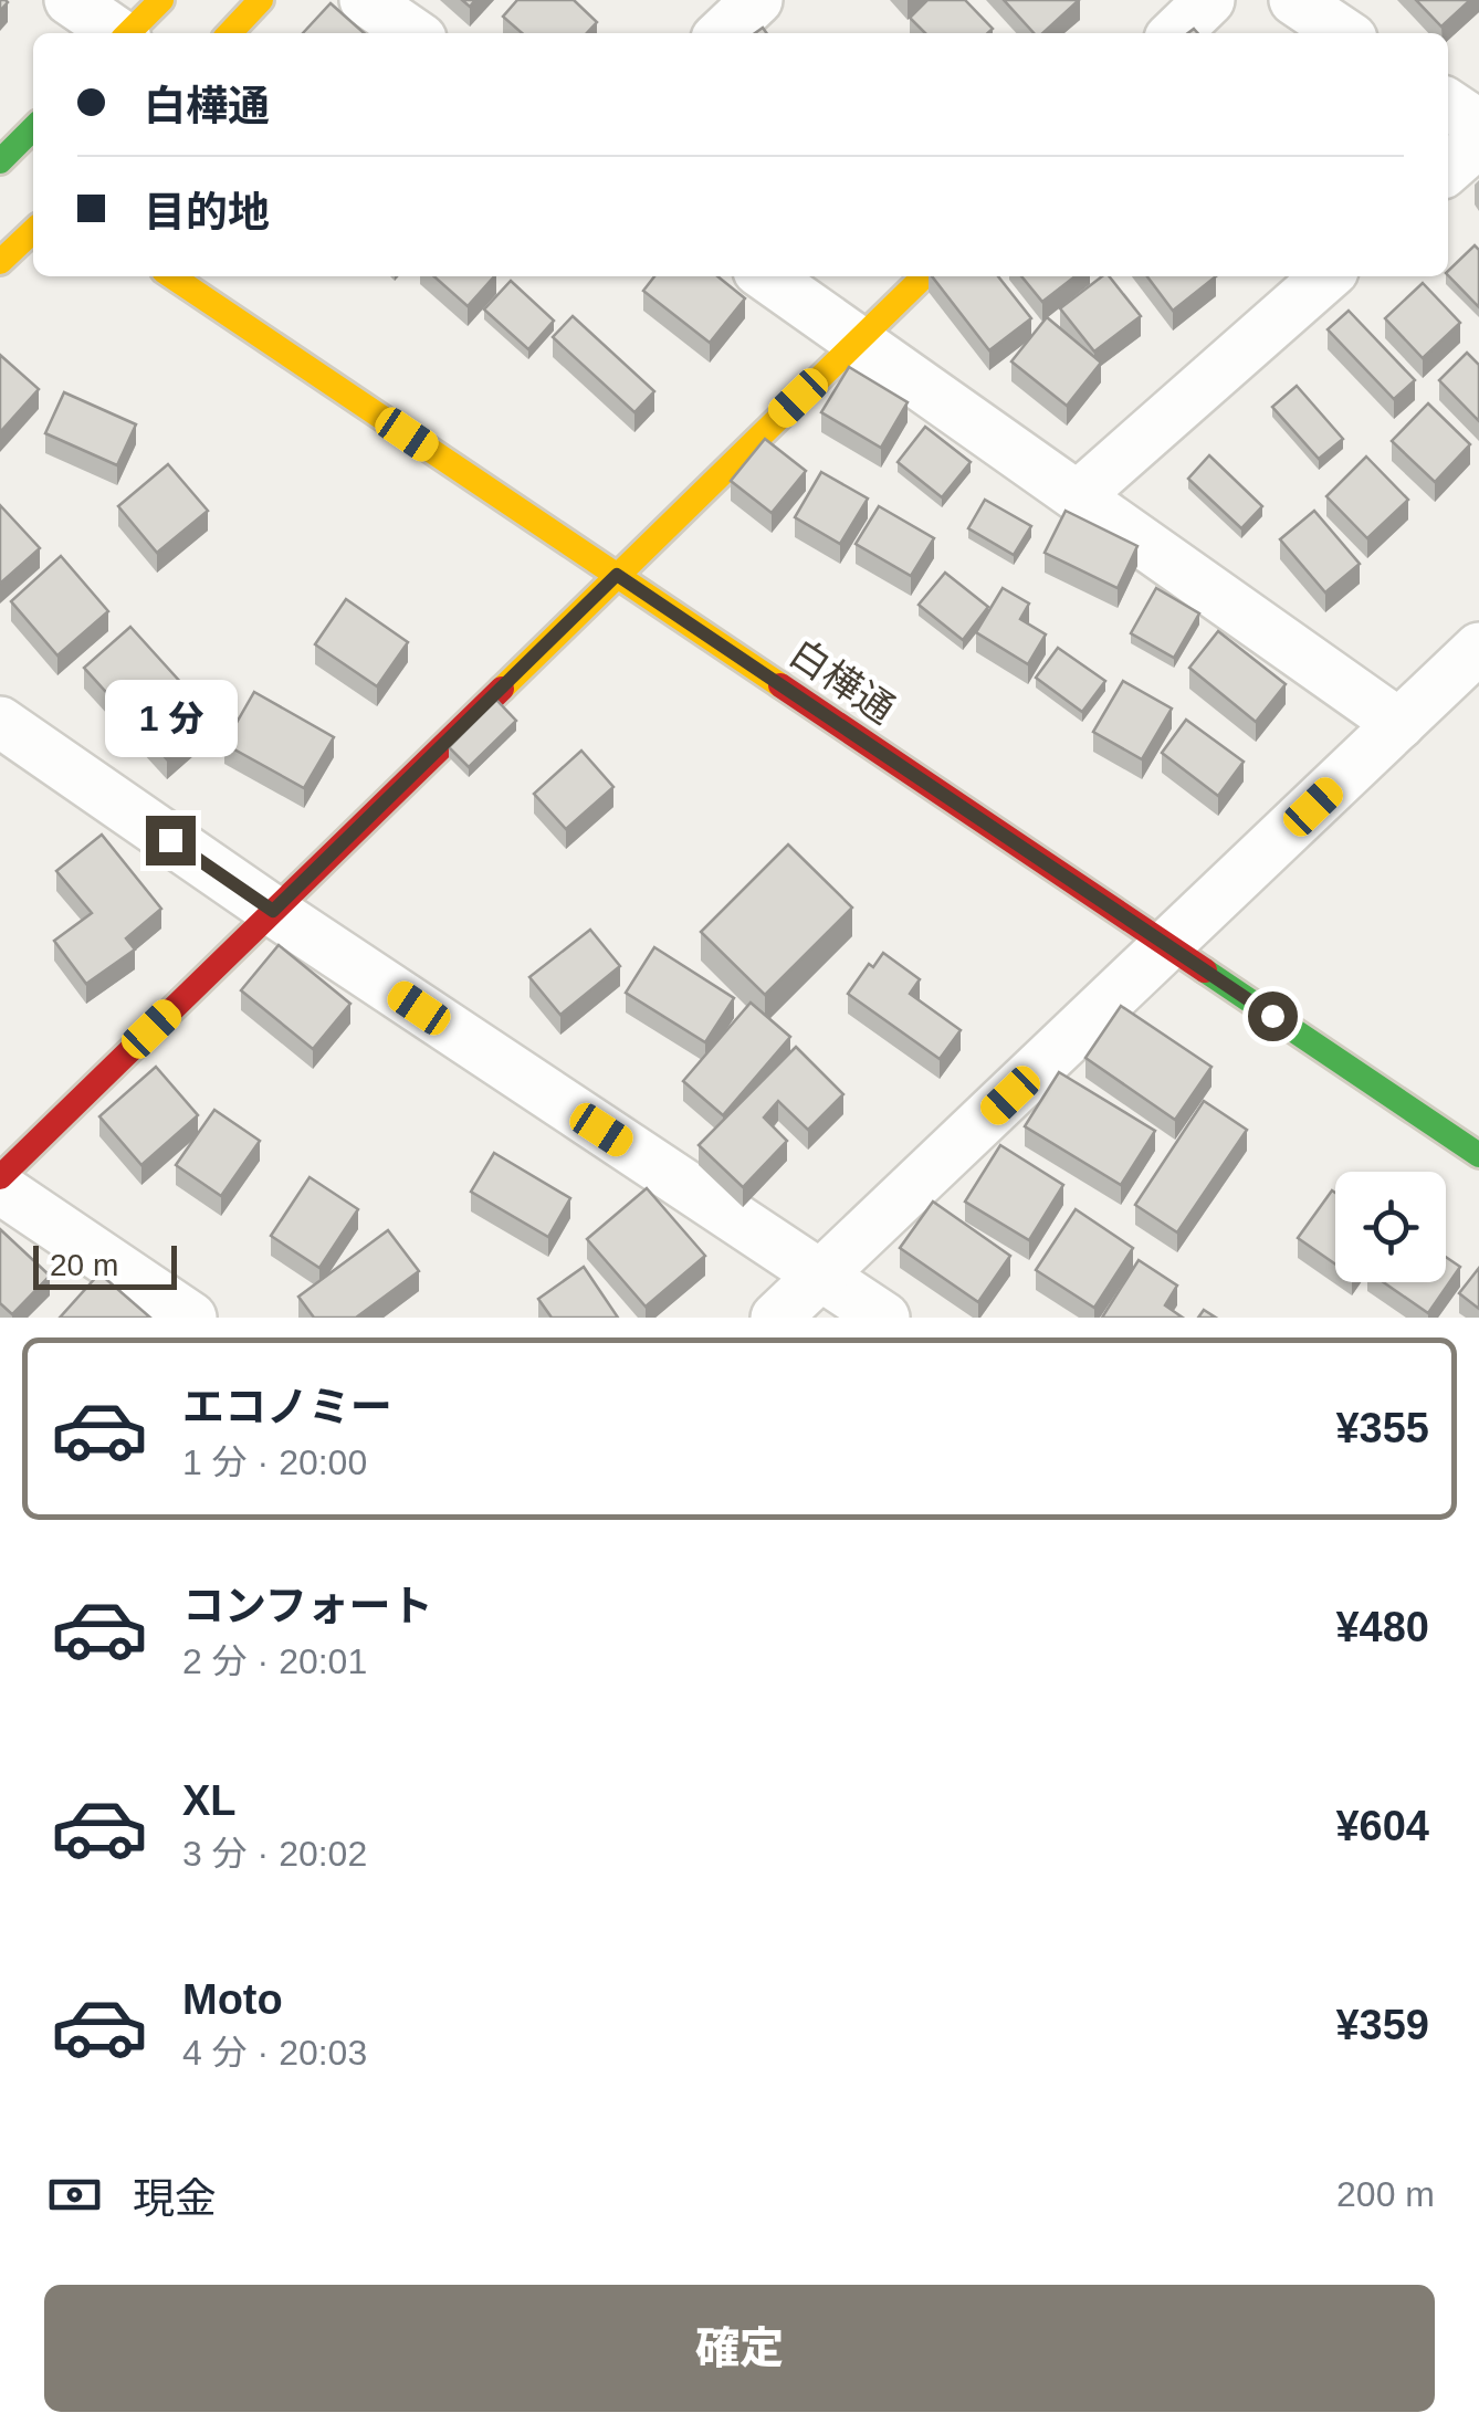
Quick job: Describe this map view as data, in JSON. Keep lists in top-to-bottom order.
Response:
{
  "streets": {
    "street": ["白樺通"]
  },
  "scale_bar": "20 m",
  "page": {
    "banner": ["白樺通", "目的地"],
    "bubble": "1 分",
    "scale": "20 m",
    "list": [
      {
        "name": "エコノミー",
        "note": "1 分 · 20:00",
        "value": "¥355"
      },
      {
        "name": "コンフォート",
        "note": "2 分 · 20:01",
        "value": "¥480"
      },
      {
        "name": "XL",
        "note": "3 分 · 20:02",
        "value": "¥604"
      },
      {
        "name": "Moto",
        "note": "4 分 · 20:03",
        "value": "¥359"
      }
    ],
    "pay": ["現金", "200 m"],
    "buttons": "確定"
  }
}
